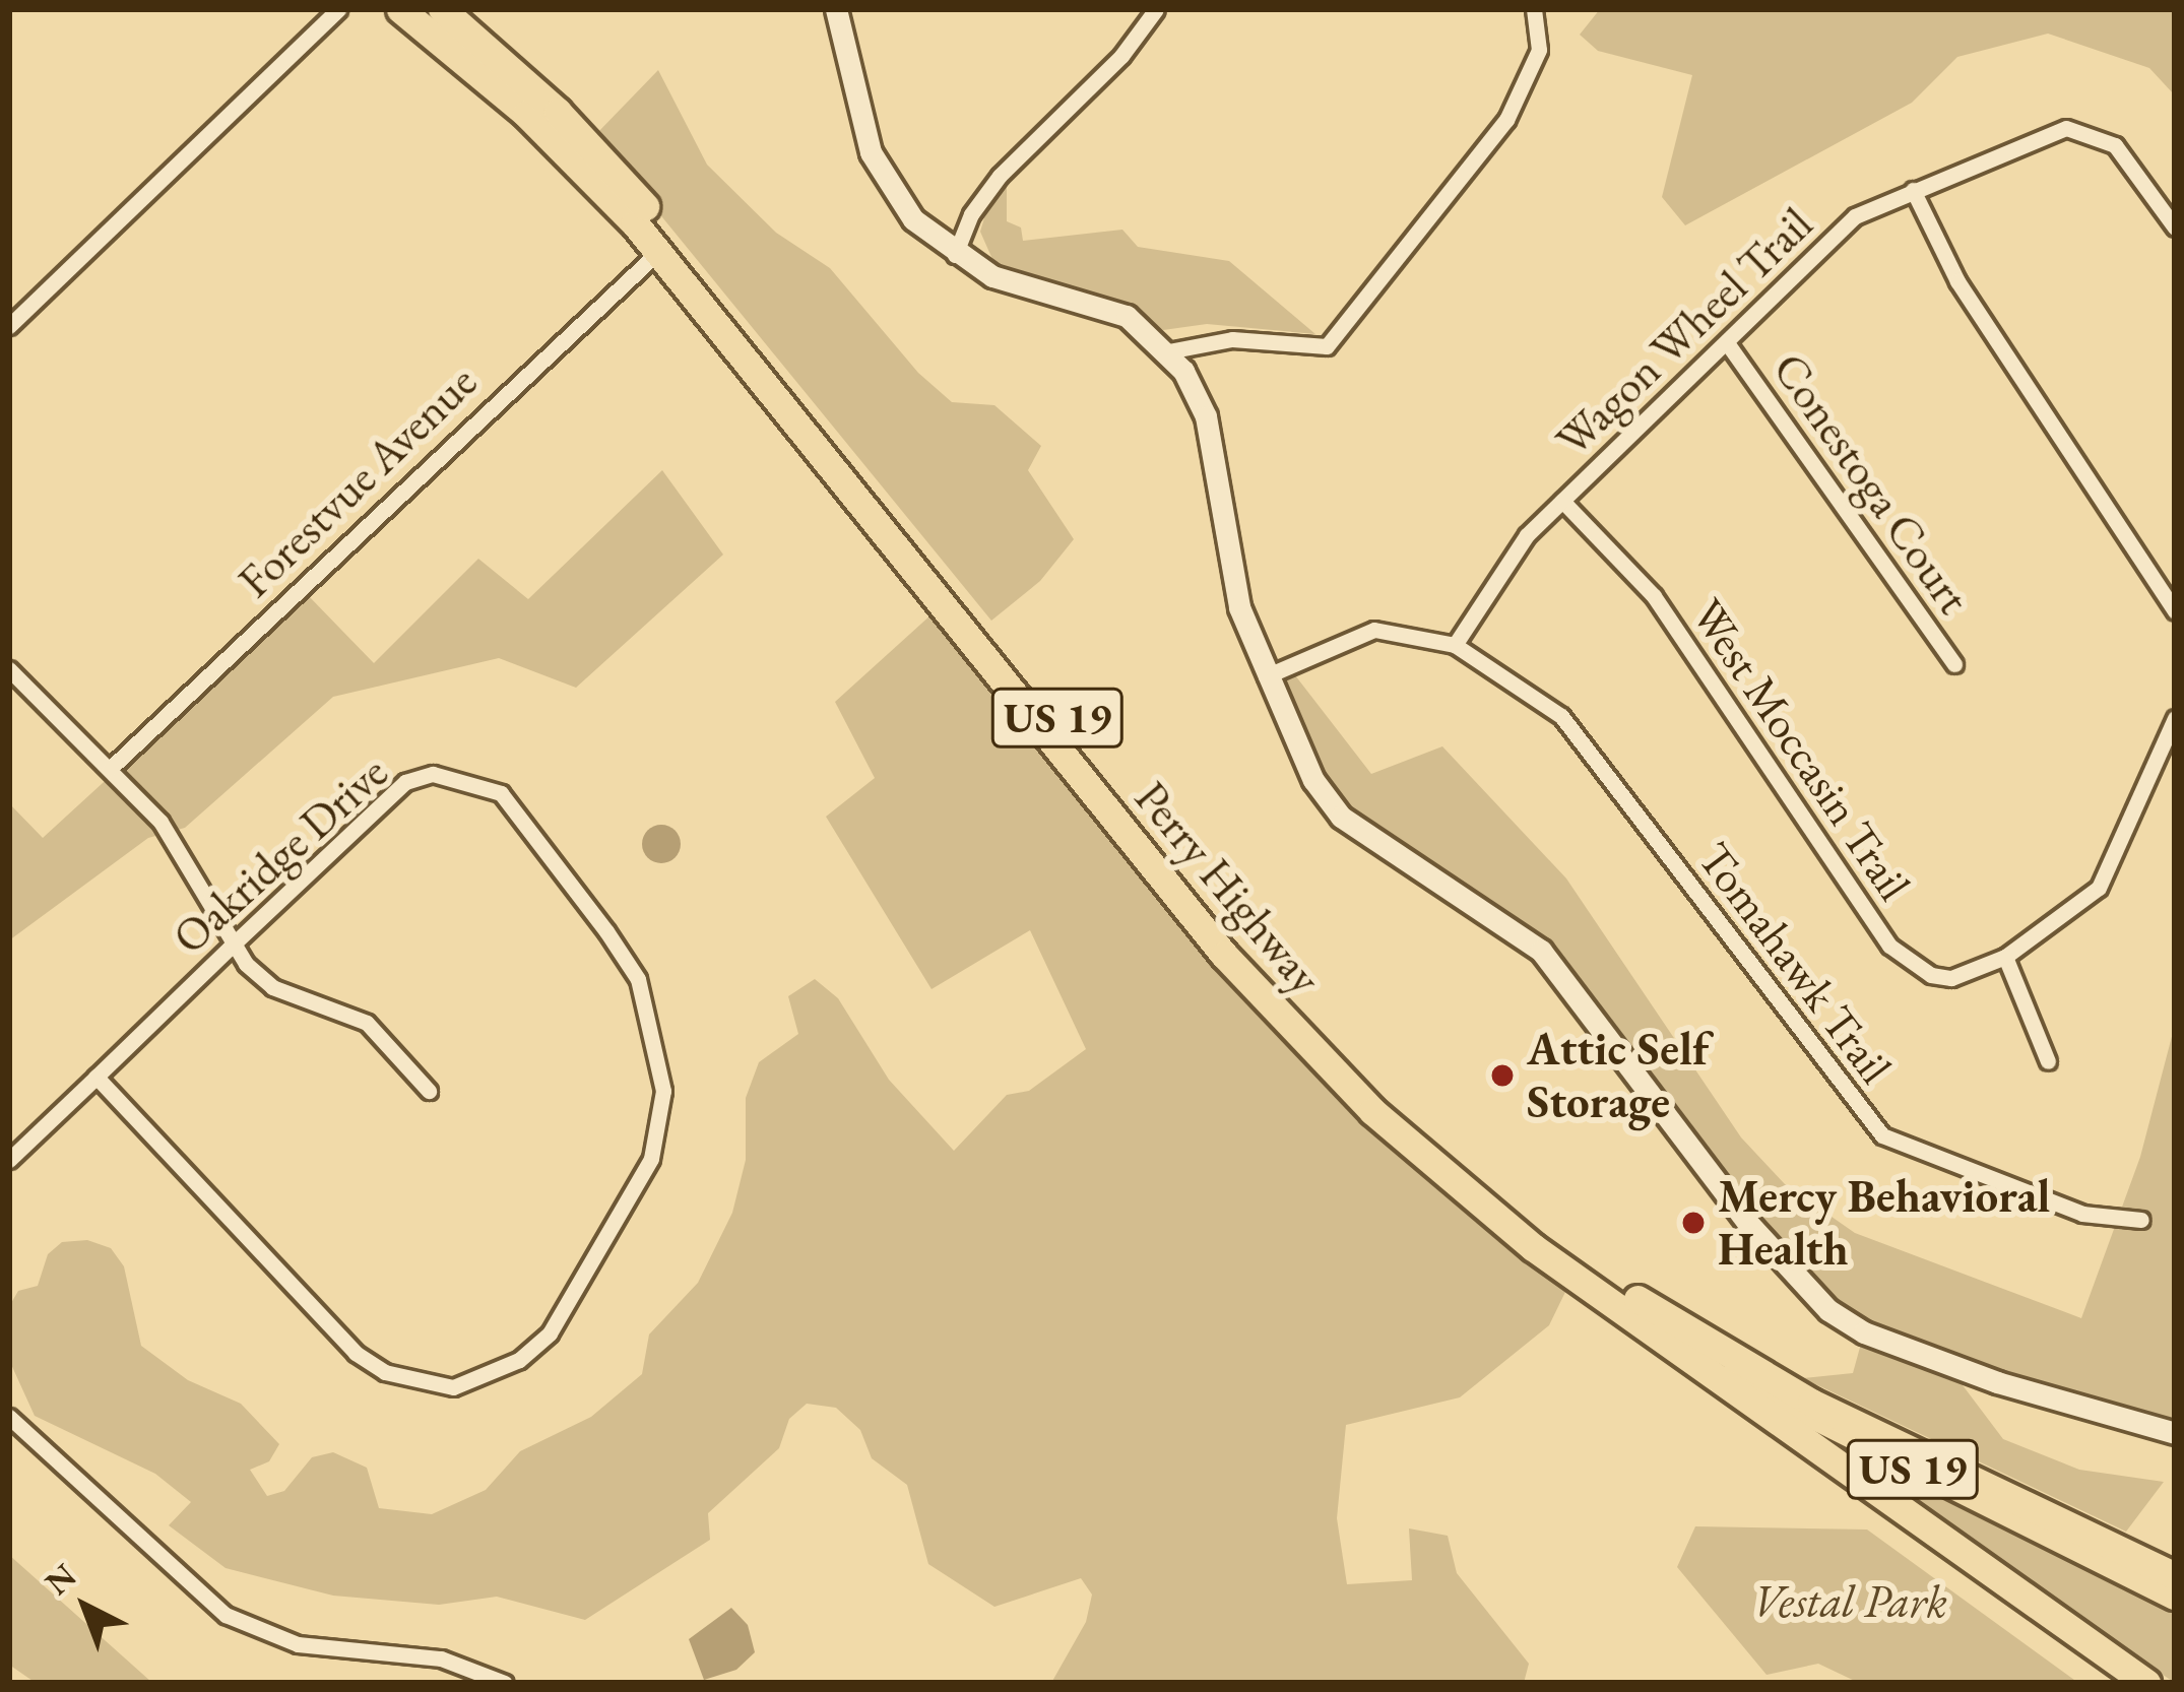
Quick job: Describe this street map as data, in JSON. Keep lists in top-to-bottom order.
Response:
{
  "streets": {
    "highway": ["US 19", "Perry Highway"],
    "street": [
      "Wagon Wheel Trail",
      "Forestvue Avenue",
      "Conestoga Court",
      "West Moccasin Trail",
      "Oakridge Drive",
      "Tomahawk Trail"
    ]
  },
  "crossings": [
    ["Wagon Wheel Trail", "Conestoga Court"],
    ["Wagon Wheel Trail", "West Moccasin Trail"],
    ["Wagon Wheel Trail", "Tomahawk Trail"],
    ["Forestvue Avenue", "Perry Highway"]
  ],
  "parks": ["Vestal Park"],
  "places": ["Attic Self Storage", "Mercy Behavioral Health"],
  "north": "top left"
}
